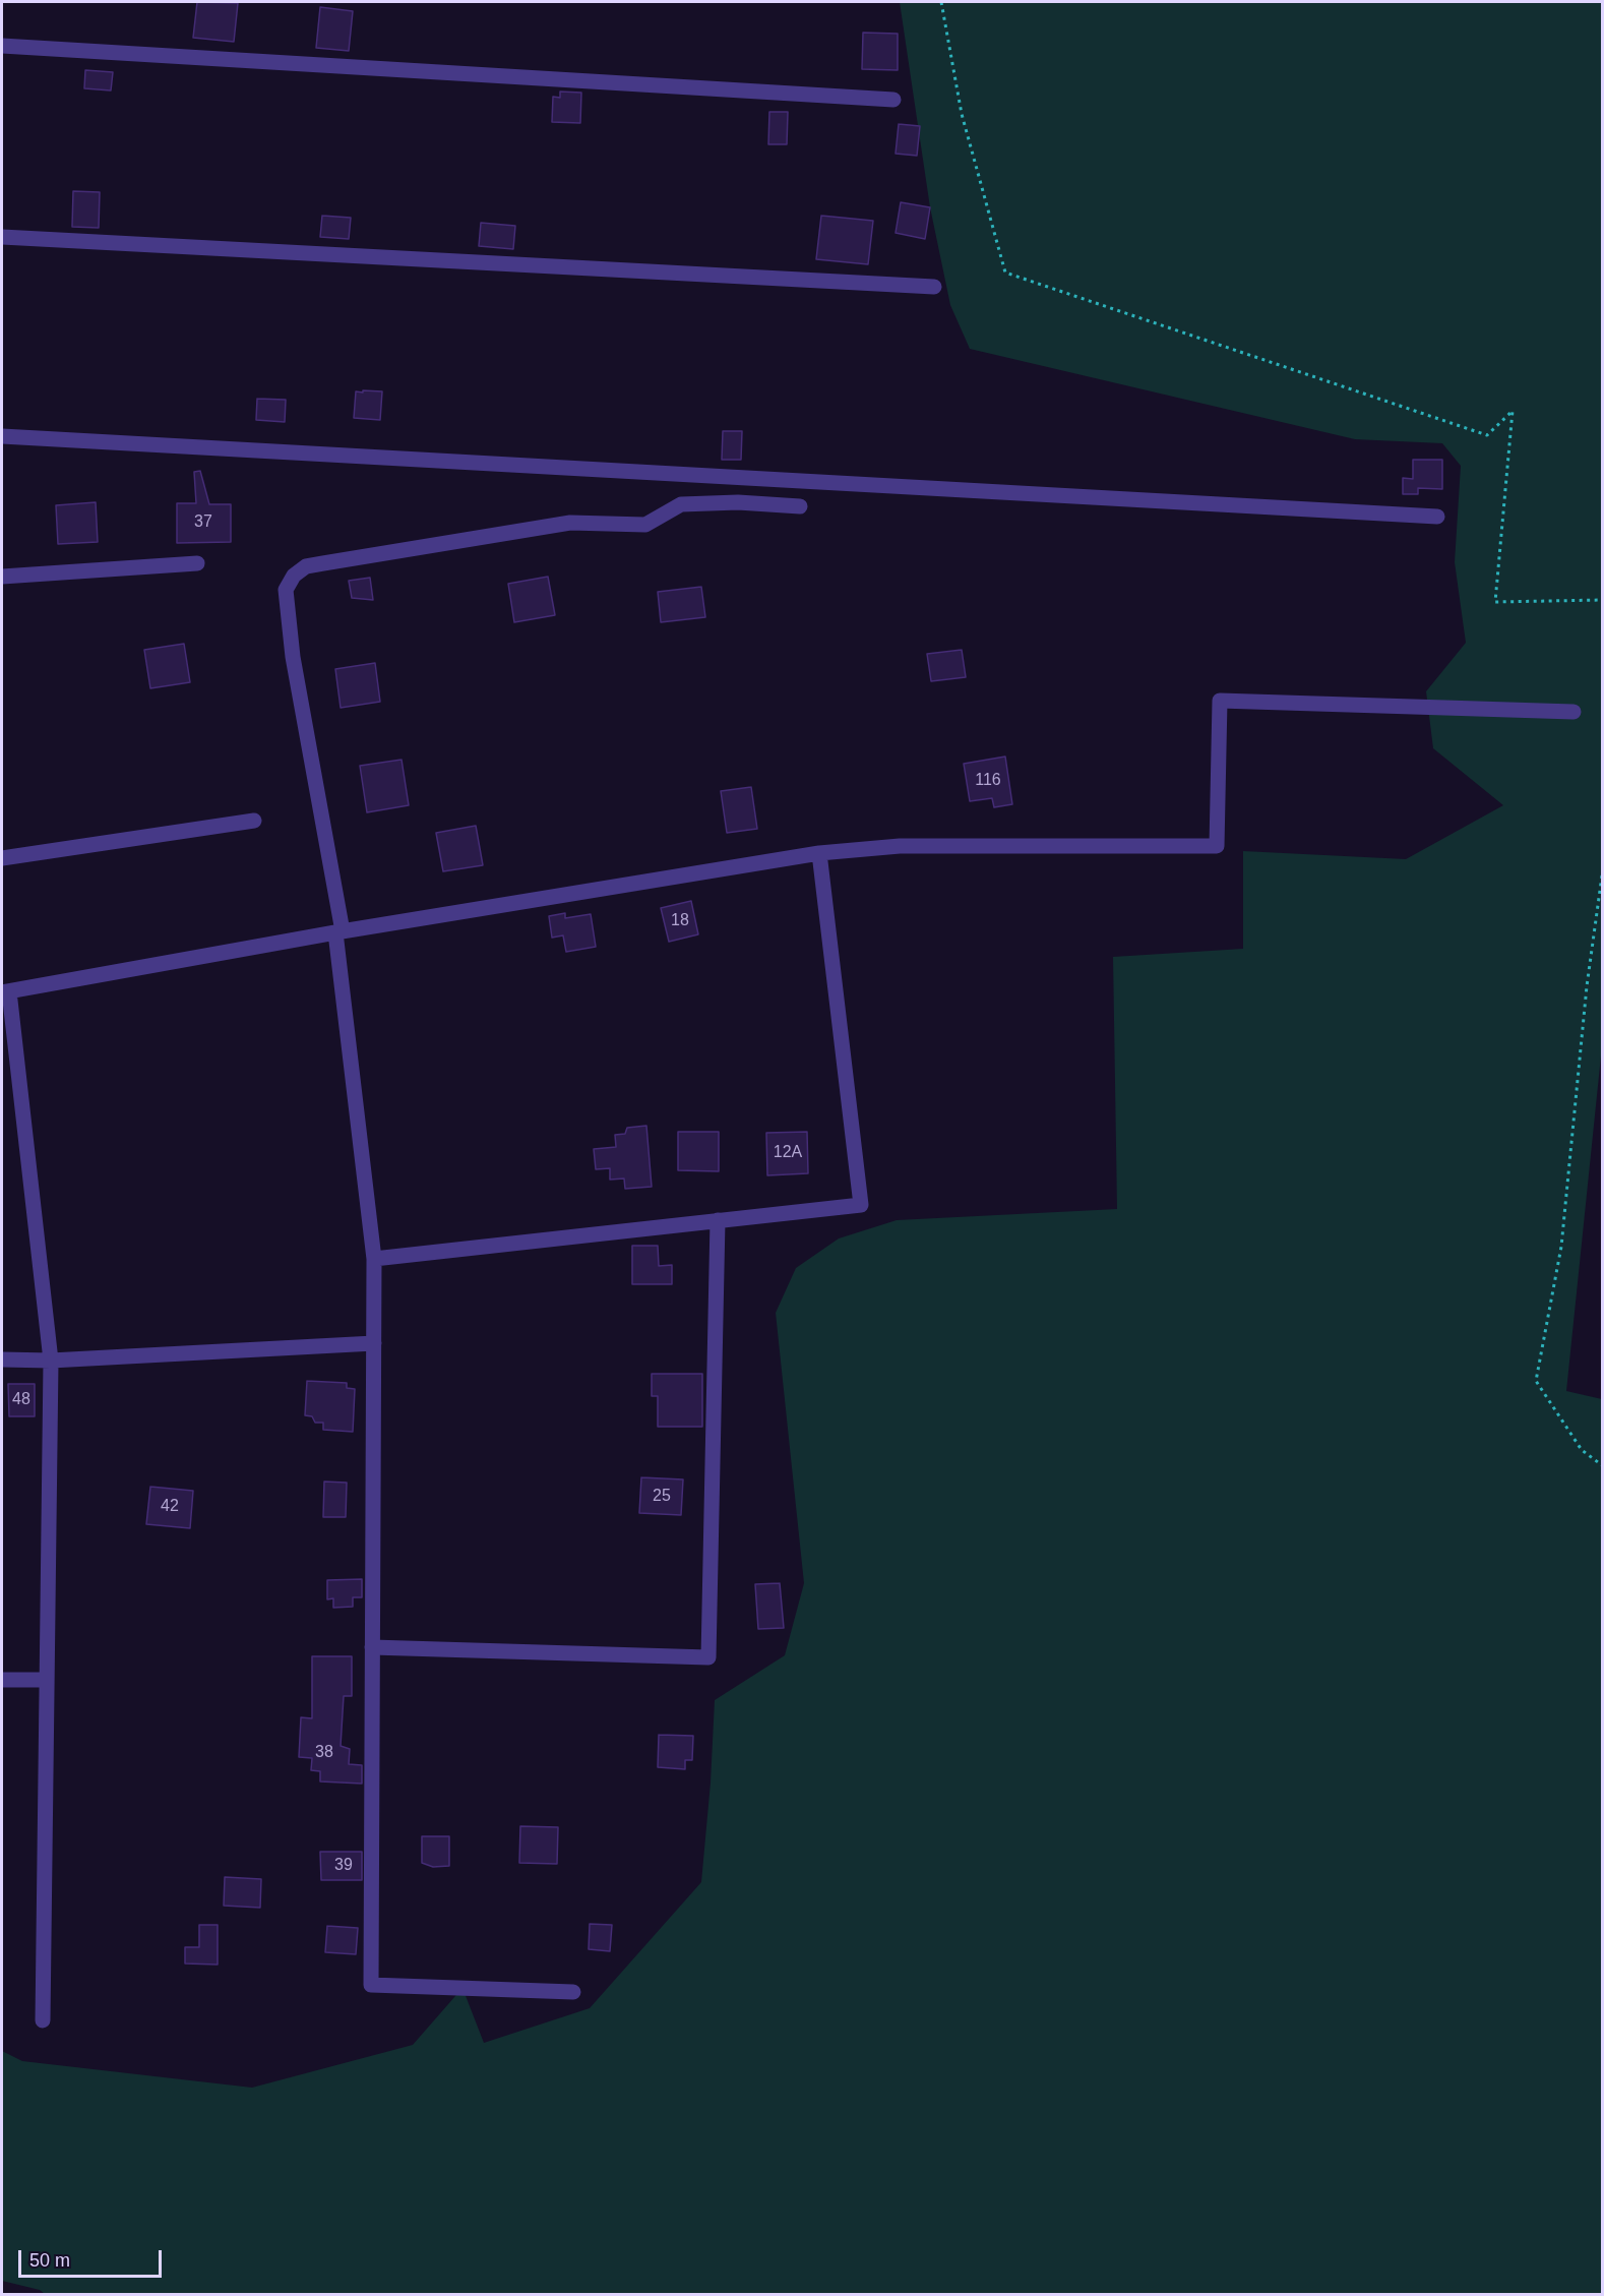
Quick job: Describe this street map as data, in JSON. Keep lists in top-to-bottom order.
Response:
{
  "house_numbers": [
    "37",
    "116",
    "18",
    "12А",
    "48",
    "25",
    "42",
    "38",
    "39"
  ],
  "scale_bar": "50 m"
}
